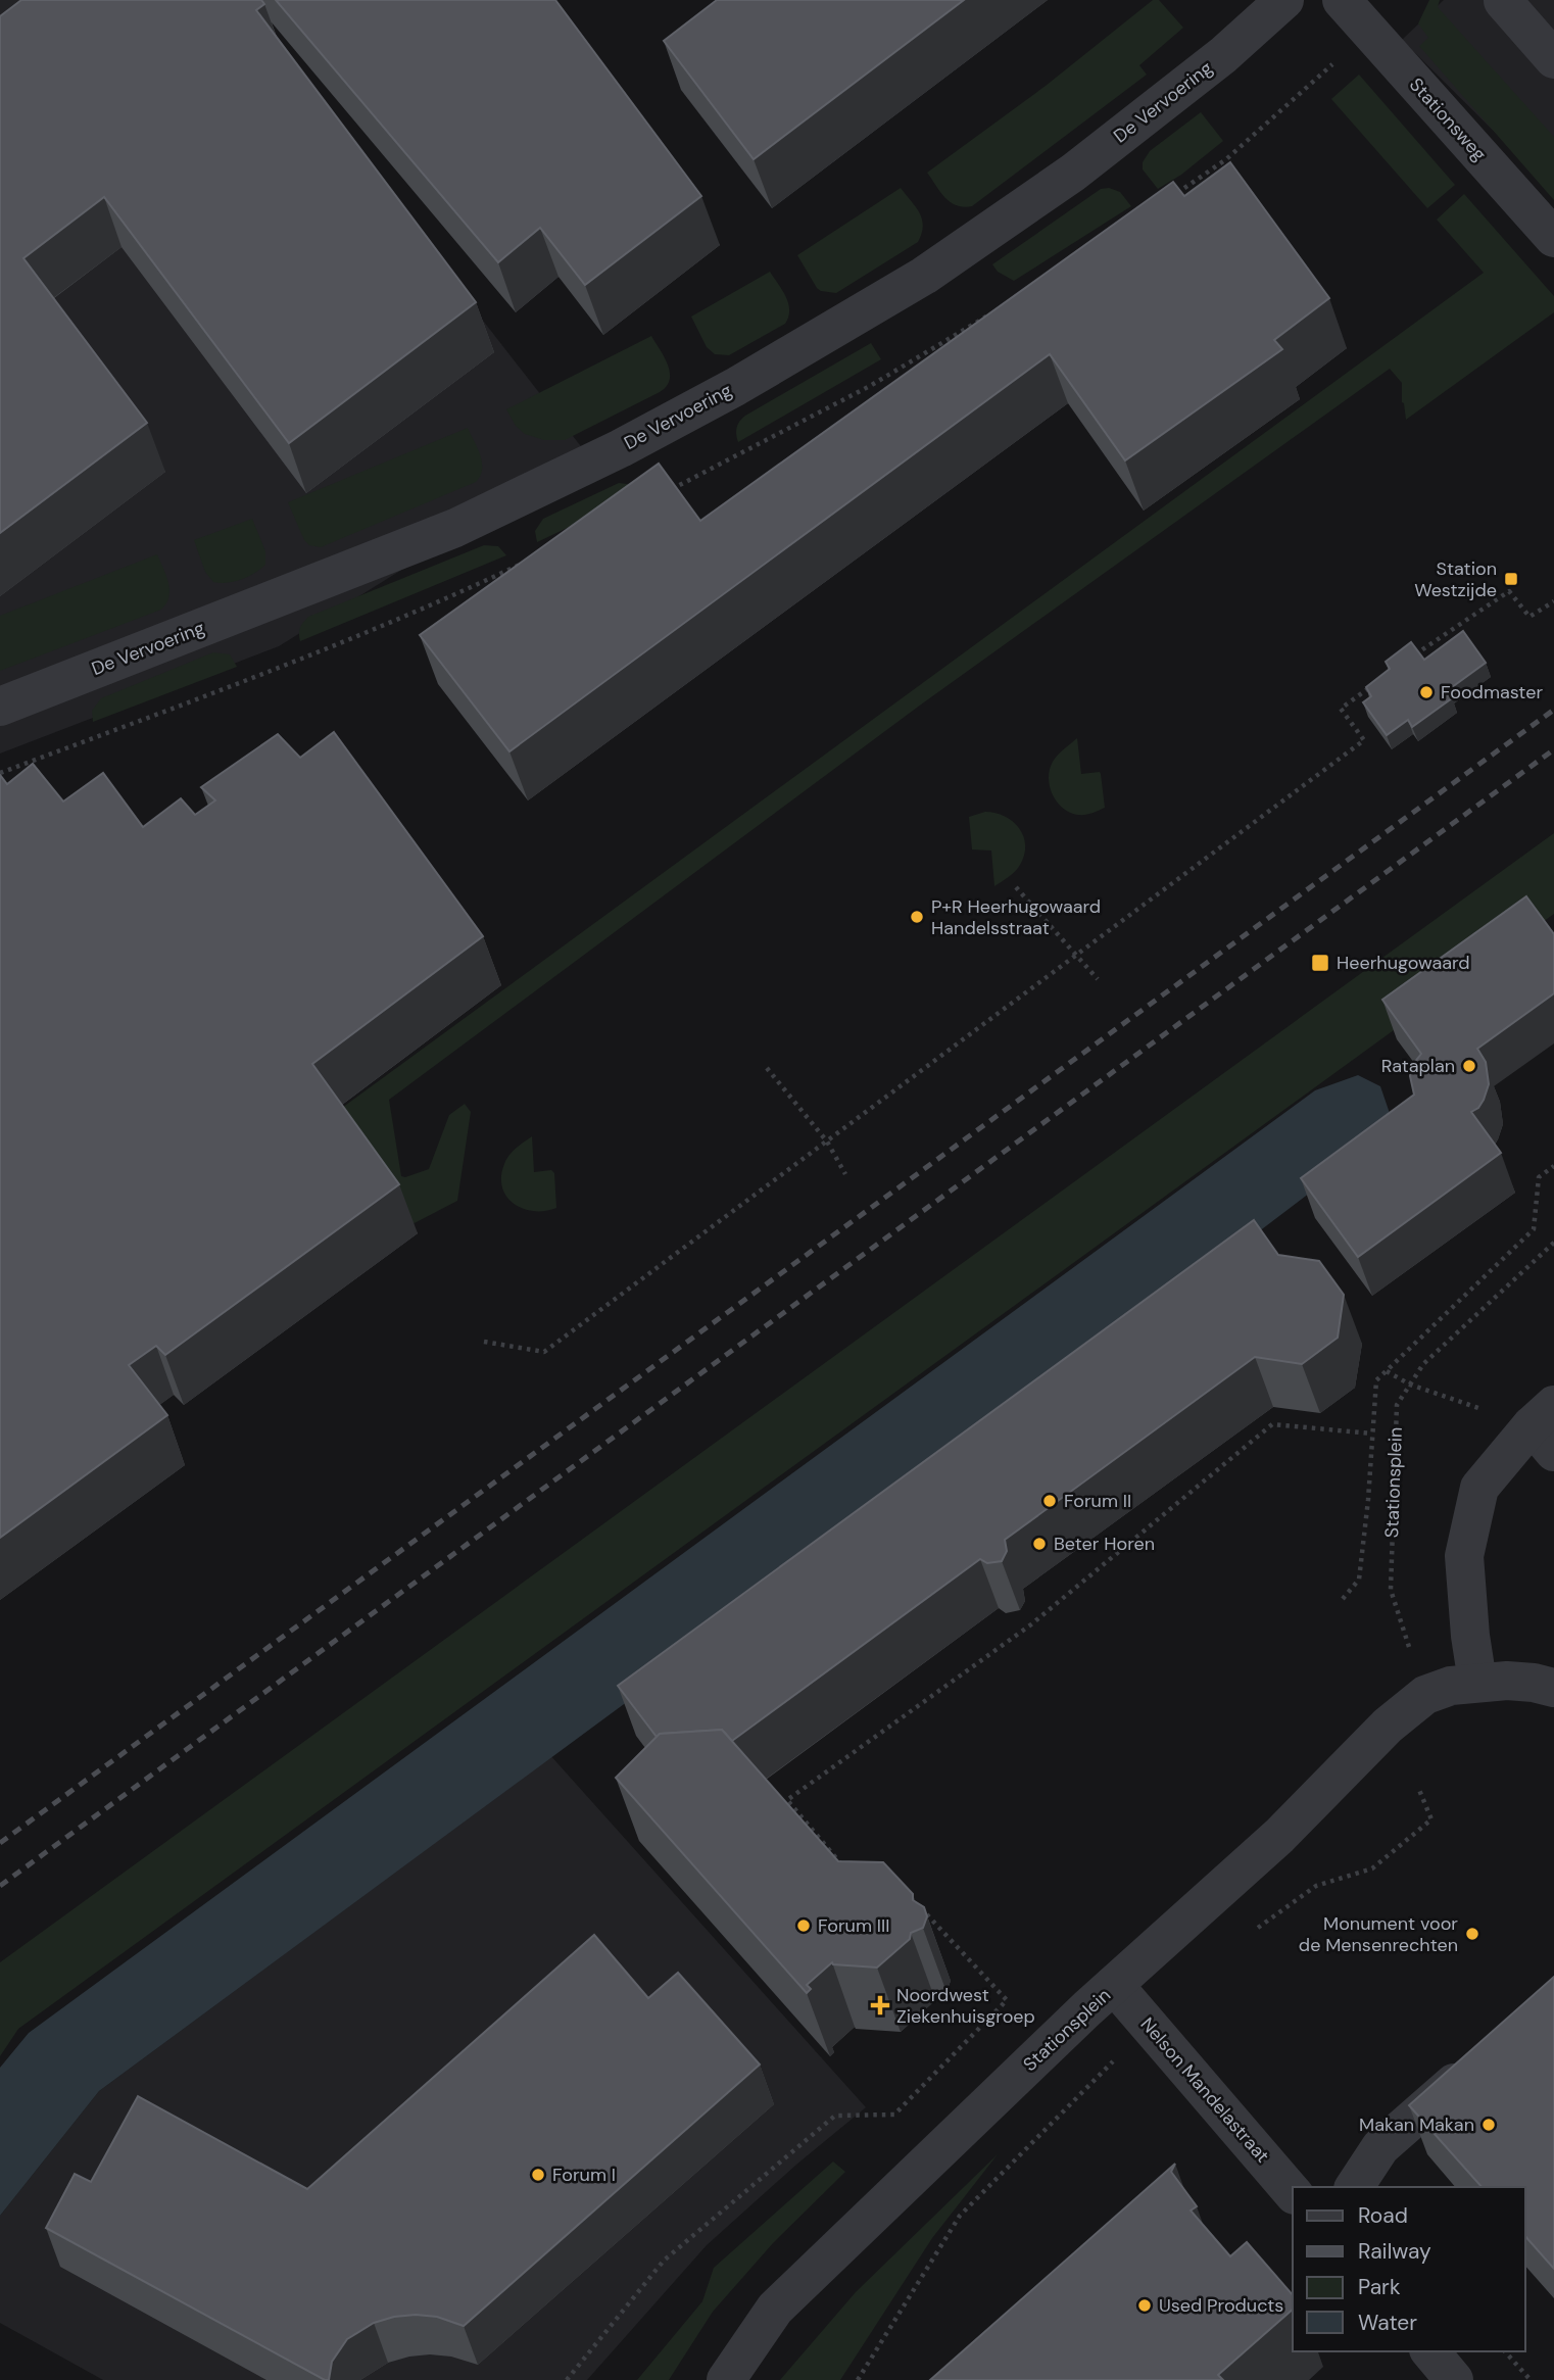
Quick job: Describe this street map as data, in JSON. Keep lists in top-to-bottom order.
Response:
{
  "streets": {
    "street": [
      "De Vervoering",
      "Stationsweg",
      "Stationsplein",
      "Nelson Mandelastraat"
    ]
  },
  "crossings": [
    ["Stationsplein", "Nelson Mandelastraat"]
  ],
  "places": {
    "transit": ["Station Westzijde", "Heerhugowaard"],
    "other": [
      "Foodmaster",
      "P+R Heerhugowaard Handelsstraat",
      "Rataplan",
      "Forum II",
      "Beter Horen",
      "Forum III",
      "Monument voor de Mensenrechten",
      "Makan Makan",
      "Forum I",
      "Used Products"
    ],
    "health": ["Noordwest Ziekenhuisgroep"]
  },
  "legend": [
    "Road",
    "Railway",
    "Park",
    "Water"
  ]
}
